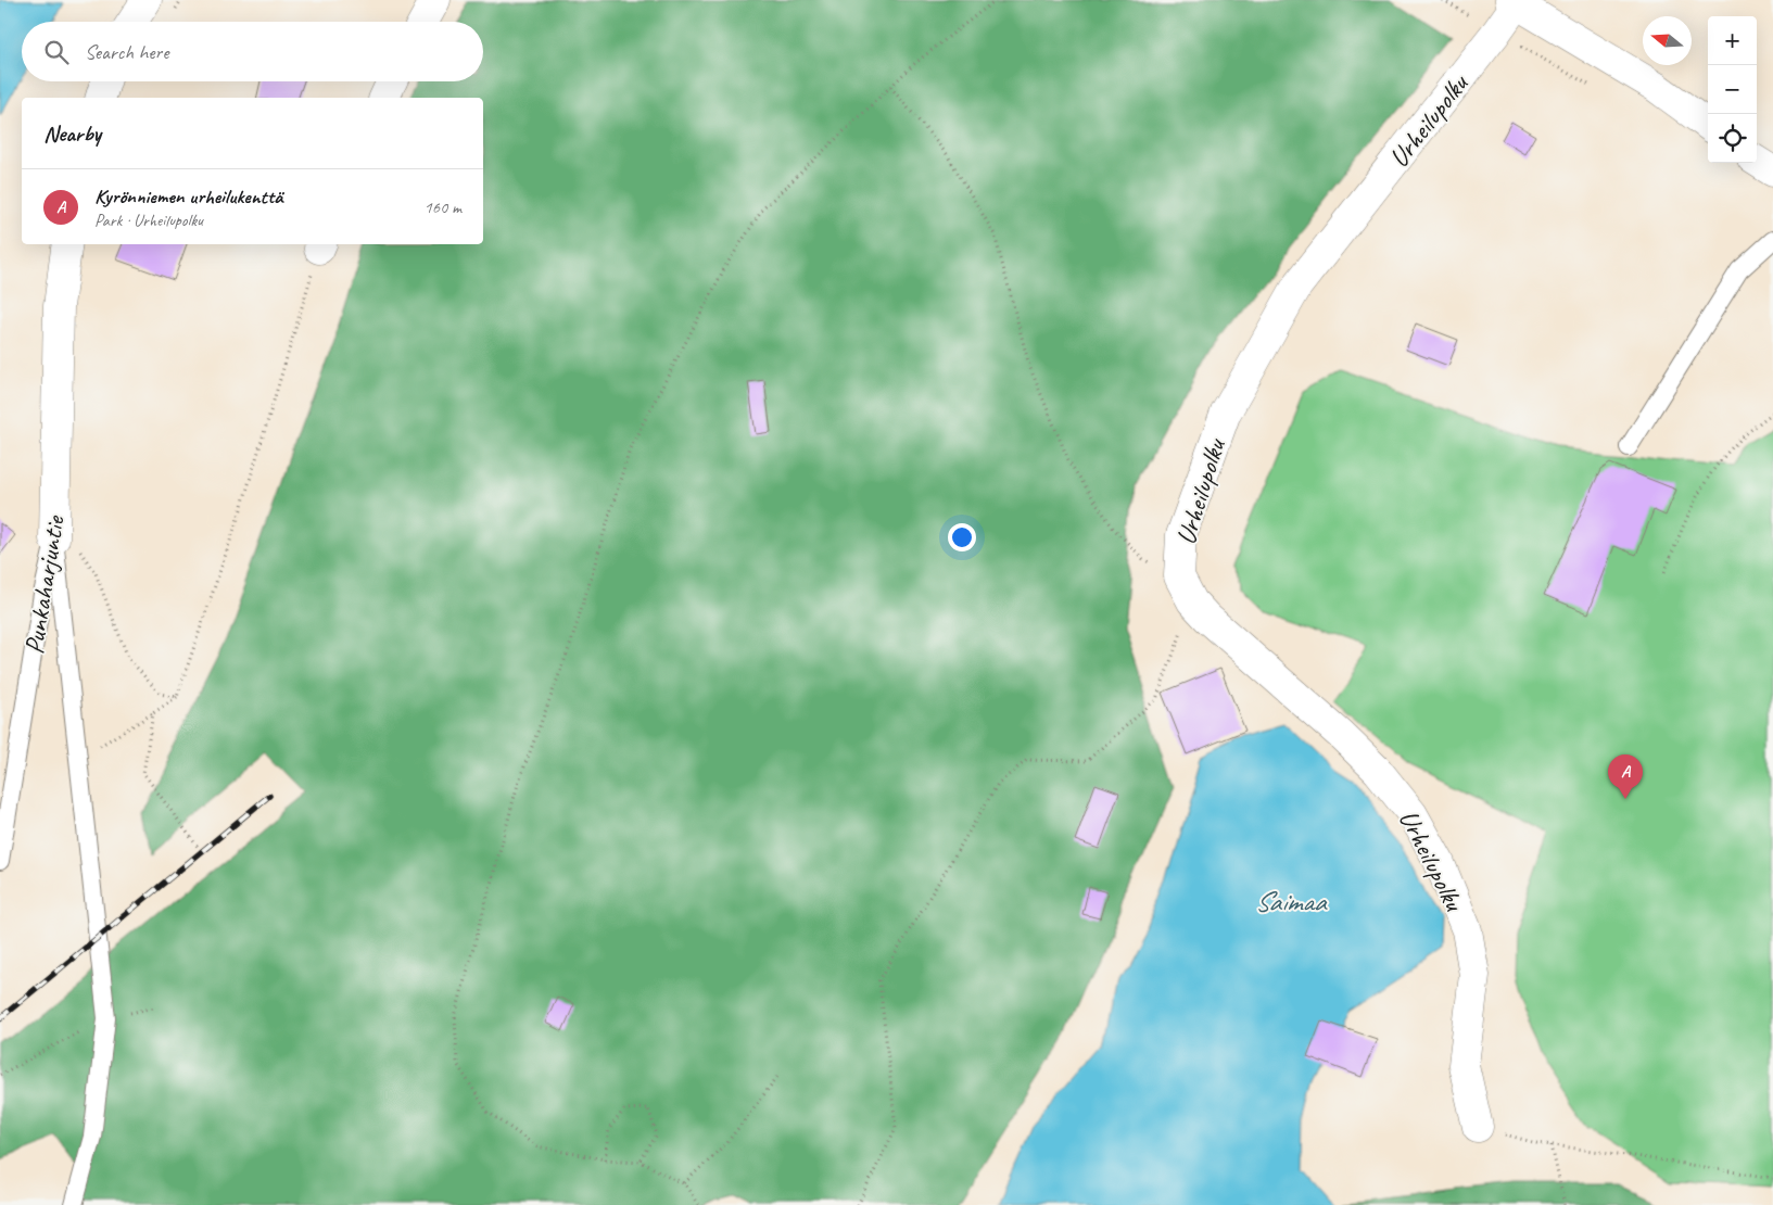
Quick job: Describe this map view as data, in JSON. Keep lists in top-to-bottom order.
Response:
{
  "streets": {
    "street": ["Urheilupolku", "Punkaharjuntie"]
  },
  "water": ["Saimaa"],
  "north": "left",
  "page": {
    "map_buttons": ["+", "−"],
    "search": "Search here",
    "heading": "Nearby",
    "list": [
      {
        "mark": "A",
        "name": "Kyrönniemen urheilukenttä",
        "note": "Park · Urheilupolku",
        "value": "160 m"
      }
    ],
    "pins": "A"
  }
}
